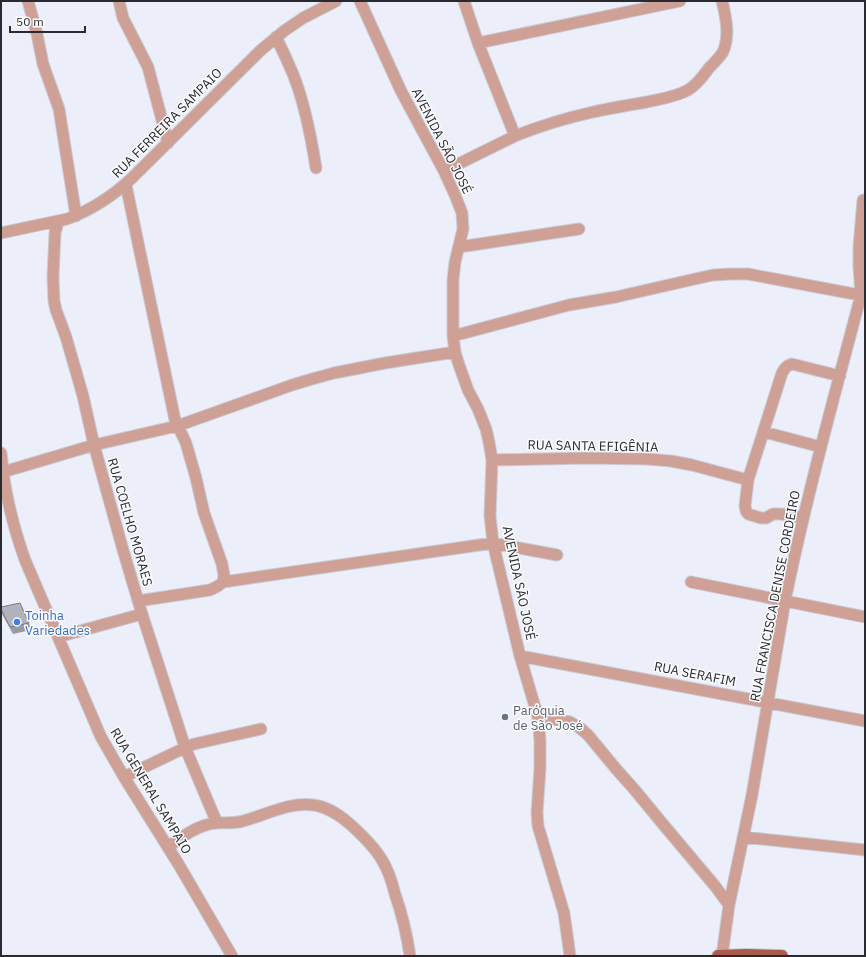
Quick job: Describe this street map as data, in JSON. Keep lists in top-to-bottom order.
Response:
{
  "streets": {
    "street": [
      "RUA FERREIRA SAMPAIO",
      "AVENIDA SÃO JOSÉ",
      "RUA SANTA EFIGÊNIA",
      "RUA COELHO MORAES",
      "RUA FRANCISCA DENISE CORDEIRO",
      "RUA SERAFIM",
      "RUA GENERAL SAMPAIO"
    ]
  },
  "crossings": [
    ["RUA FERREIRA SAMPAIO", "RUA COELHO MORAES"],
    ["AVENIDA SÃO JOSÉ", "RUA SANTA EFIGÊNIA"],
    ["AVENIDA SÃO JOSÉ", "RUA SERAFIM"],
    ["RUA FRANCISCA DENISE CORDEIRO", "RUA SERAFIM"]
  ],
  "places": ["Toinha Variedades", "Paróquia de São José"],
  "scale_bar": "50 m"
}
